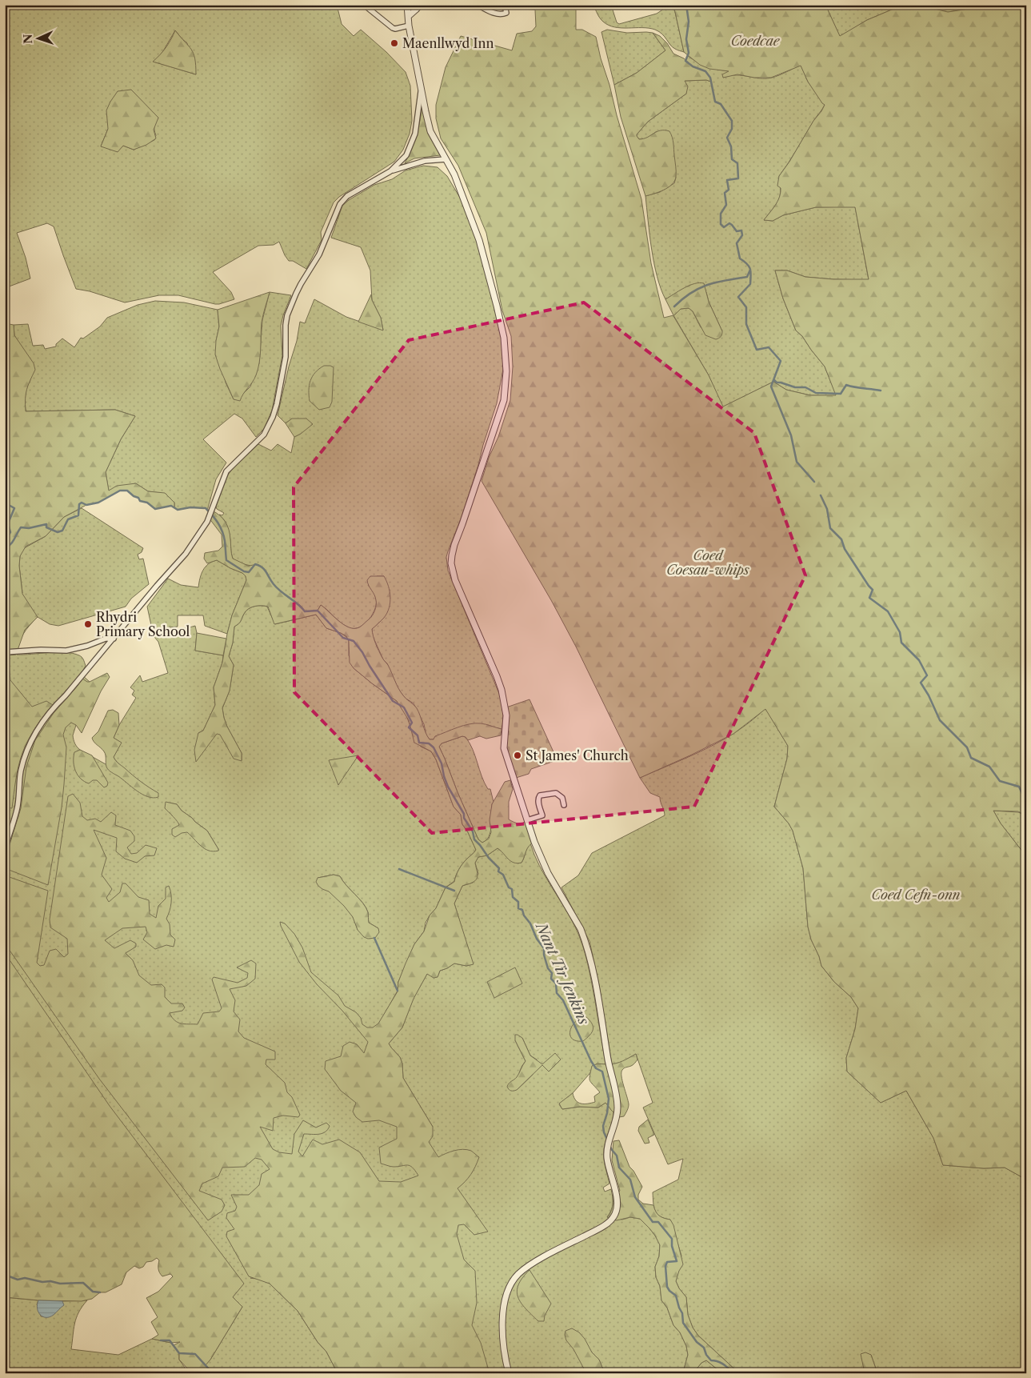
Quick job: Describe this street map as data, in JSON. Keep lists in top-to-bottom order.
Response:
{
  "water": ["Nant Tir Jenkins"],
  "parks": ["Coedcae", "Coed Coesau-whips", "Coed Cefn-onn"],
  "places": ["Maenllwyd Inn", "Rhydri Primary School", "St James' Church"],
  "north": "left"
}
